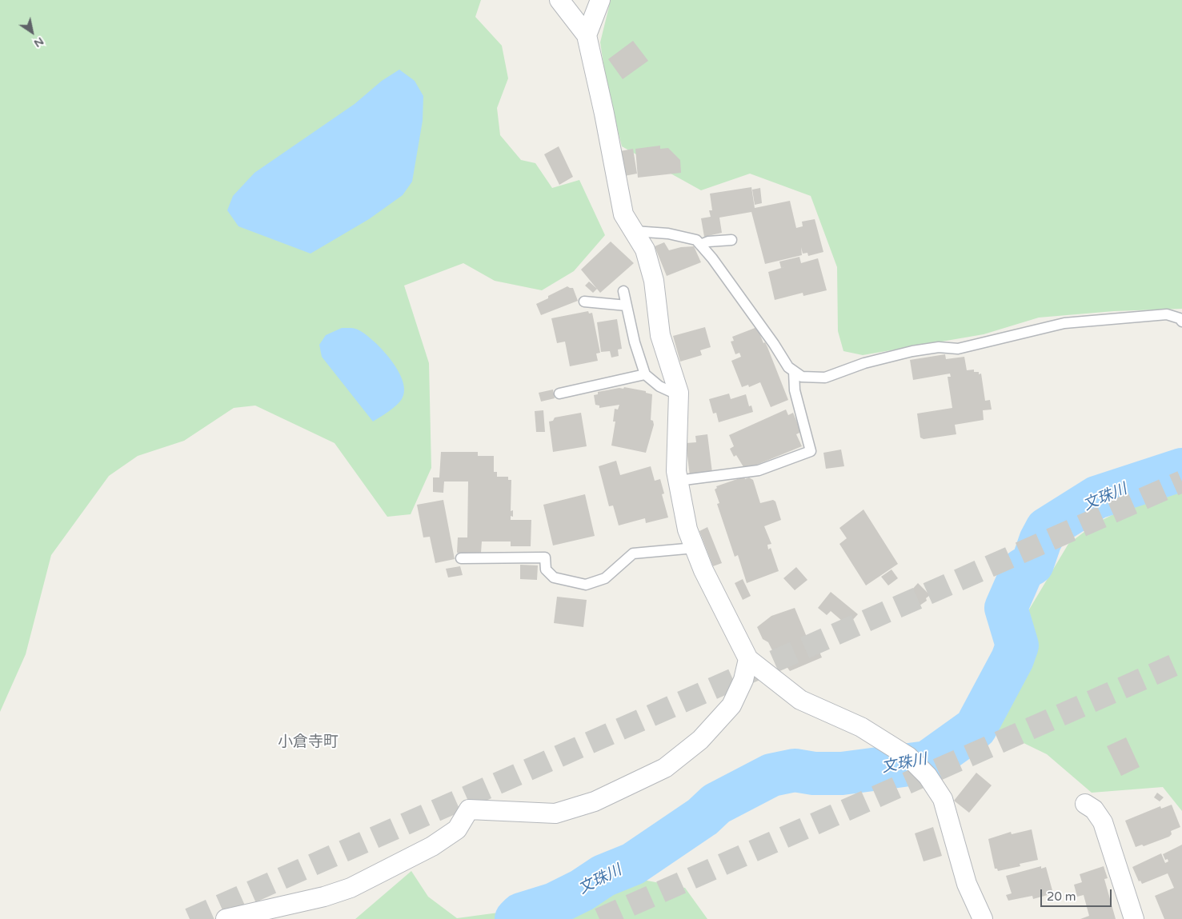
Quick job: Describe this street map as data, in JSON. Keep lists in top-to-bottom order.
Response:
{
  "districts": ["小倉寺町"],
  "water": ["文珠川"],
  "scale_bar": "20 m",
  "north": "bottom right"
}
